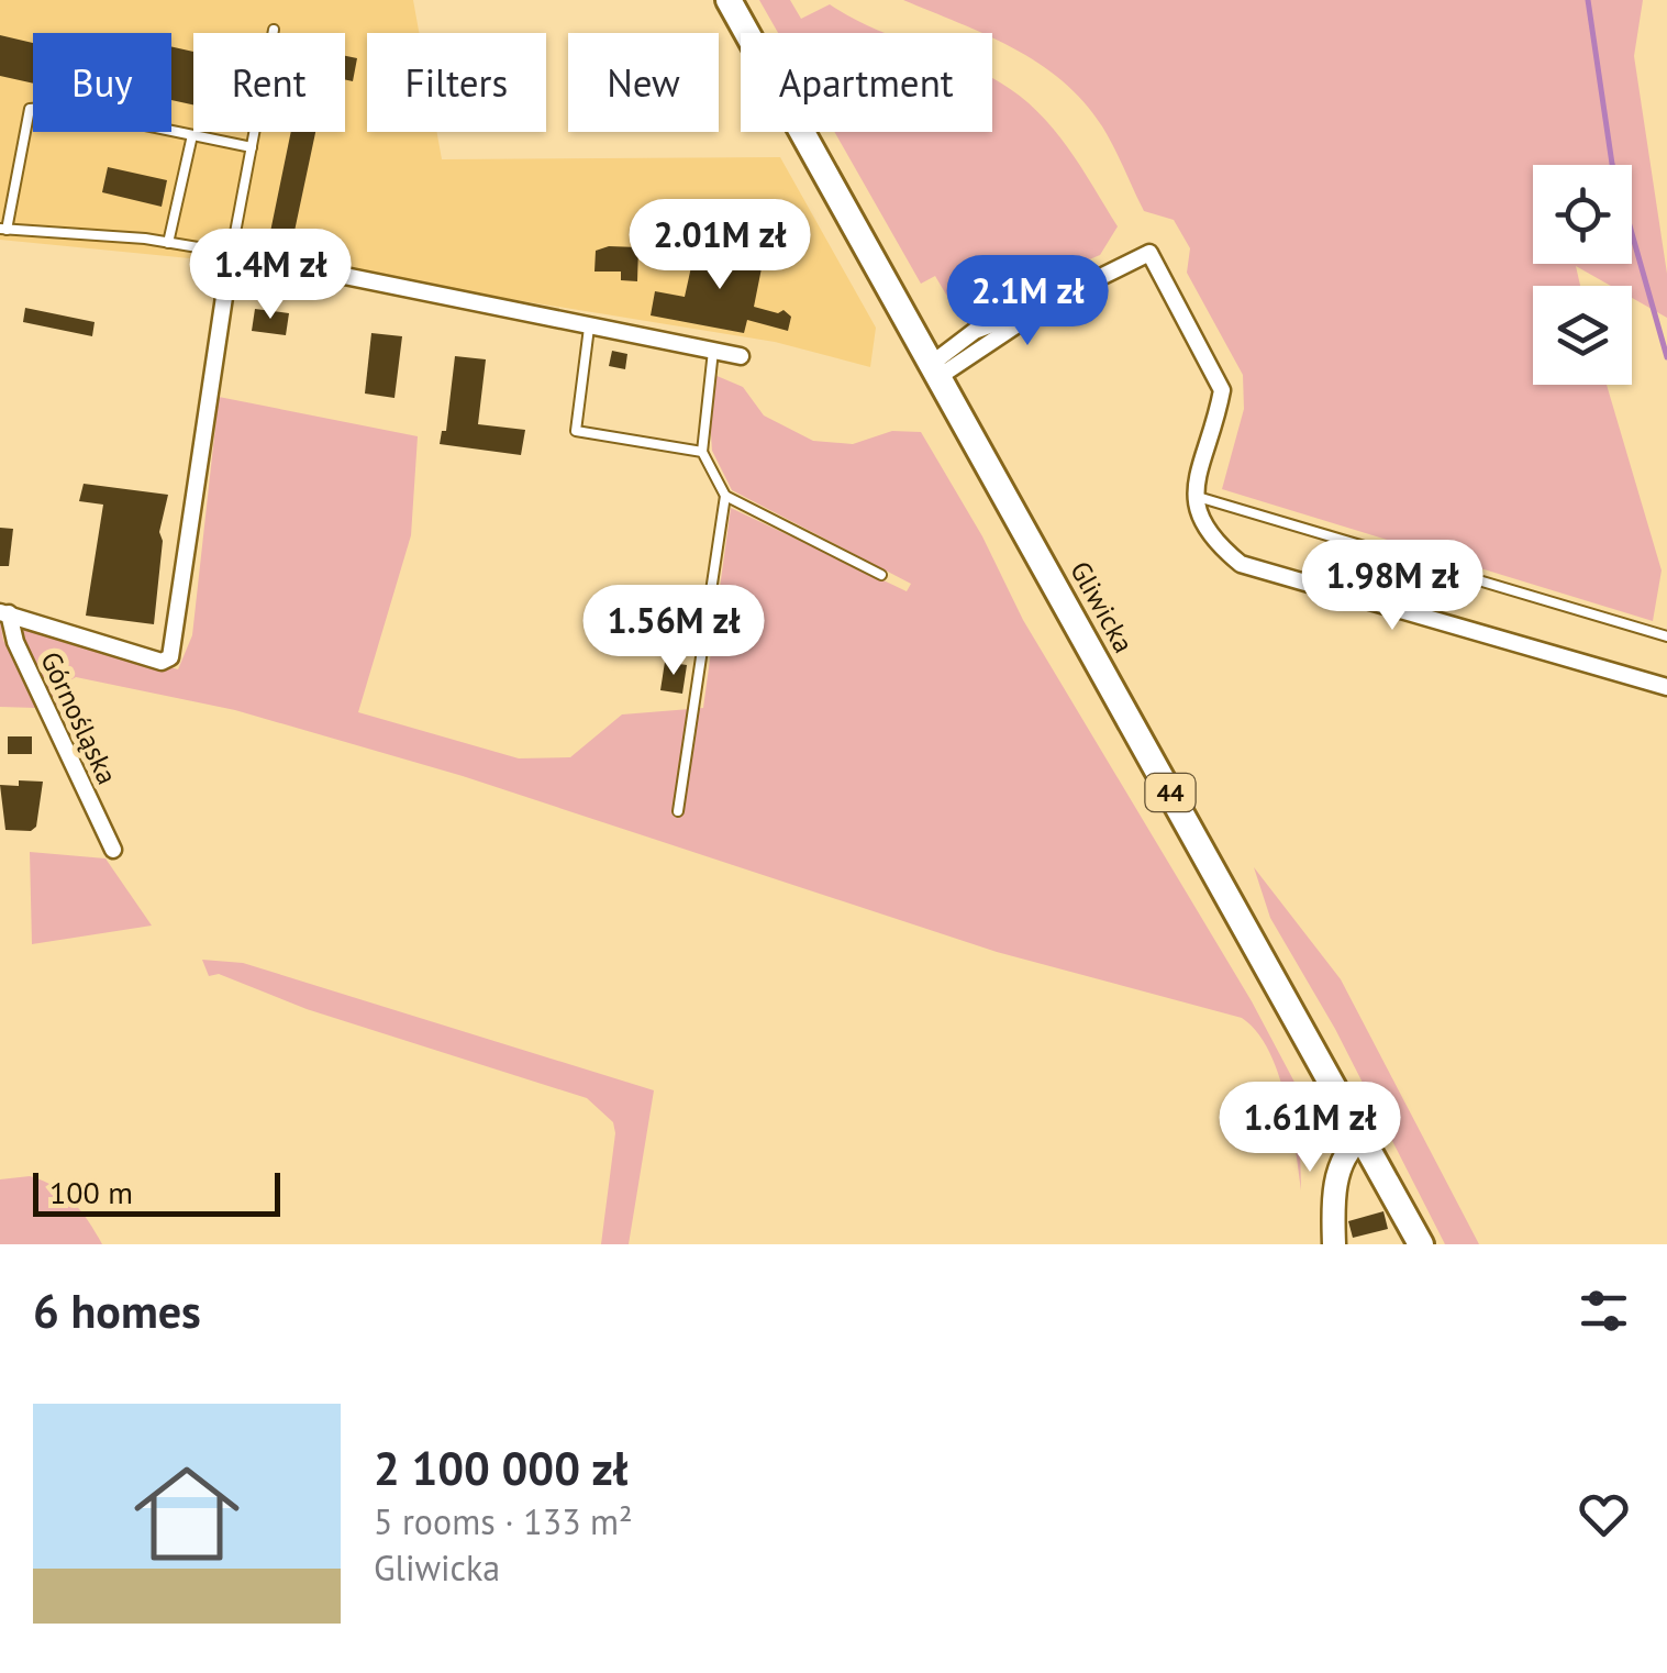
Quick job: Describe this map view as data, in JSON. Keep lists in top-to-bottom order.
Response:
{
  "streets": {
    "main road": ["Gliwicka", "44"],
    "street": ["Górnośląska"]
  },
  "scale_bar": "100 m",
  "page": {
    "chip": [
      "Buy",
      "Rent",
      "Filters",
      "New",
      "Apartment"
    ],
    "price": [
      "2.01M zł",
      "1.4M zł",
      "2.1M zł",
      "1.98M zł",
      "1.56M zł",
      "1.61M zł"
    ],
    "scale": "100 m",
    "heading": "6 homes",
    "list": [
      {
        "name": "2 100 000 zł",
        "note": "5 rooms · 133 m² · Gliwicka"
      }
    ]
  }
}
